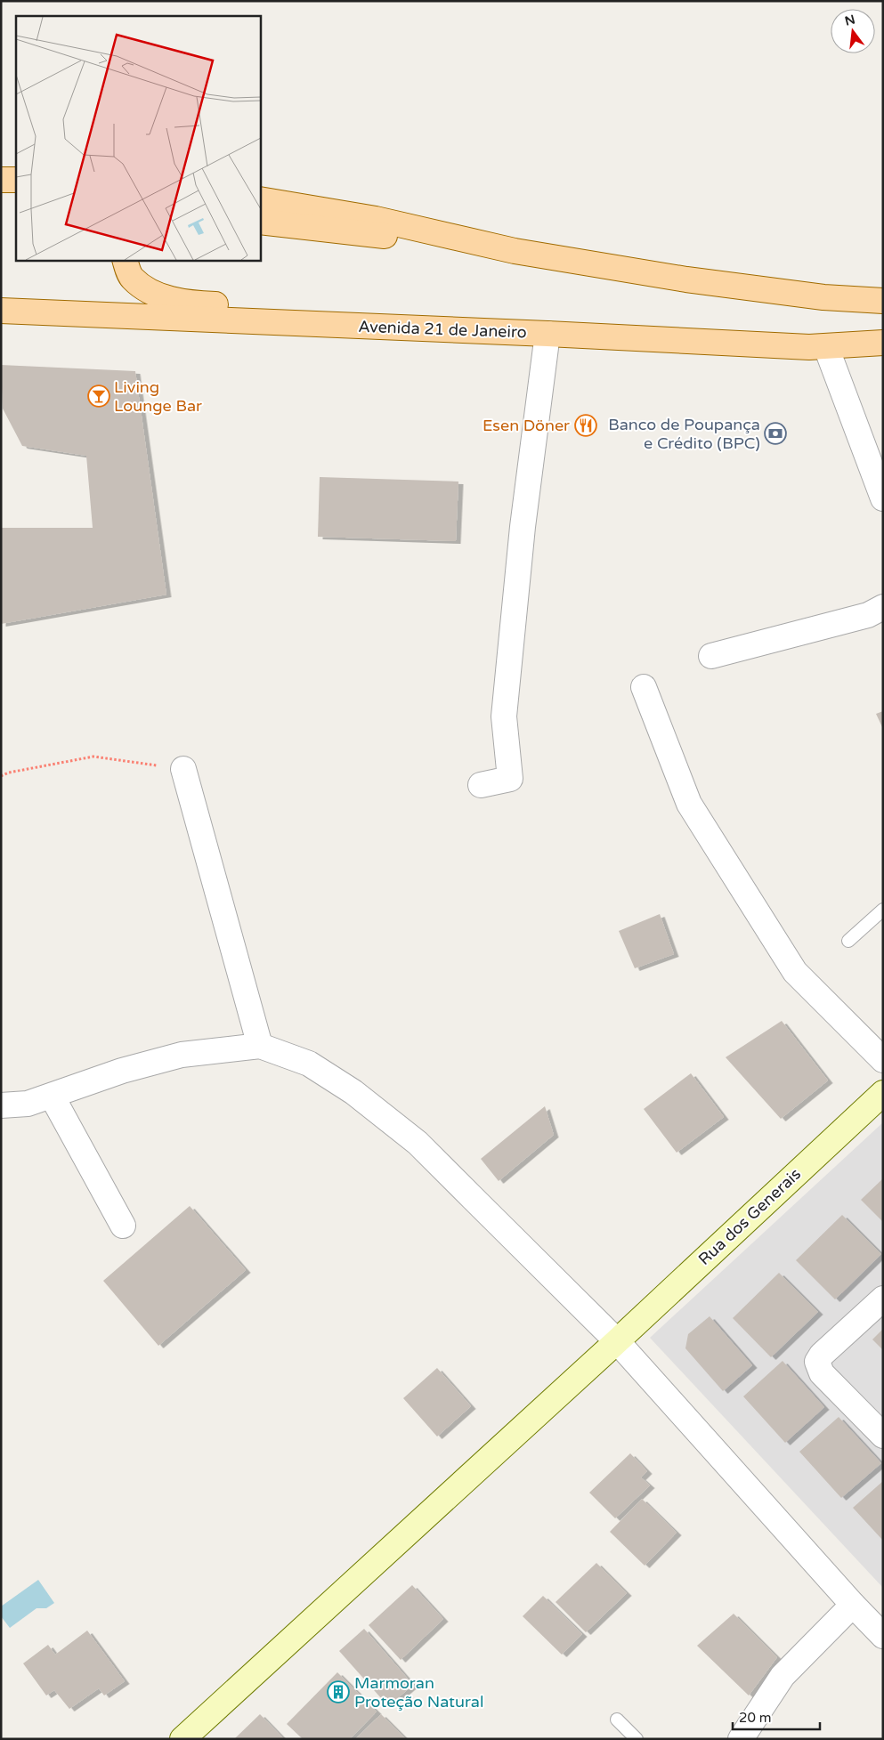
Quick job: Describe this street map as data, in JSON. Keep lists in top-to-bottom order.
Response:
{
  "streets": {
    "main road": ["Avenida 21 de Janeiro"],
    "street": ["Rua dos Generais"]
  },
  "places": {
    "bar": ["Living Lounge Bar"],
    "restaurant": ["Esen Döner"],
    "bank": ["Banco de Poupança e Crédito (BPC)"],
    "building": ["Marmoran Proteção Natural"]
  },
  "scale_bar": "20 m",
  "north": "top"
}
